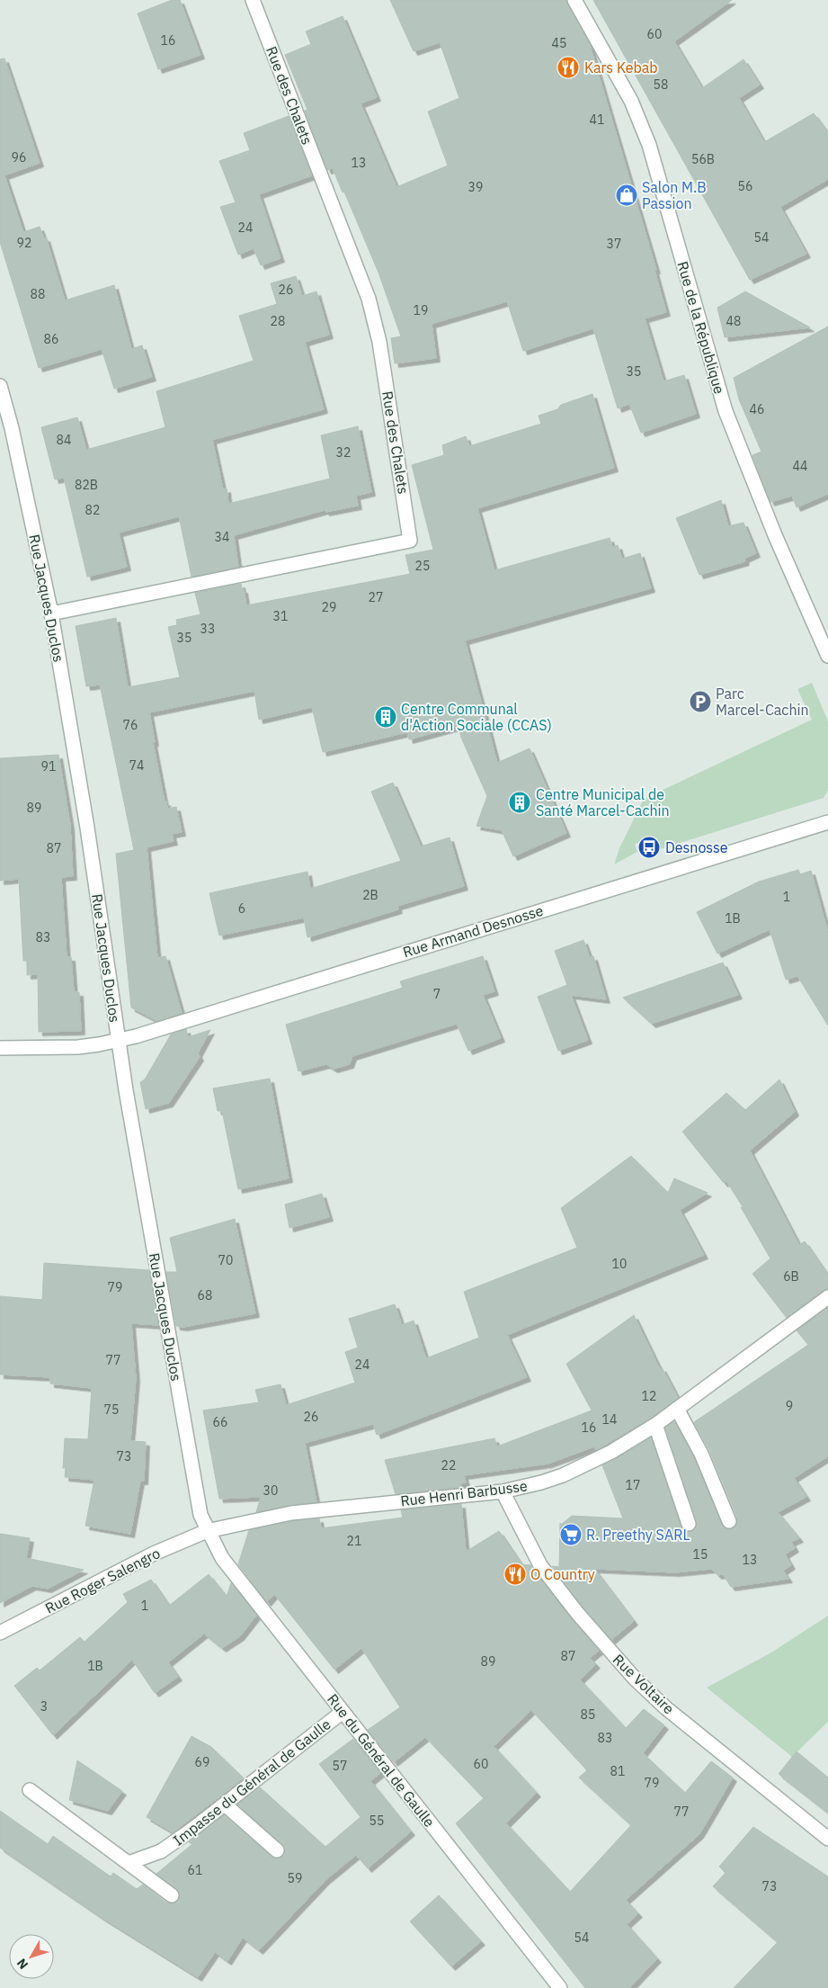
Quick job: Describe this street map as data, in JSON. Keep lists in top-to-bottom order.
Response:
{
  "streets": {
    "street": [
      "Rue des Chalets",
      "Rue de la République",
      "Rue Jacques Duclos",
      "Rue Armand Desnosse",
      "Rue Henri Barbusse",
      "Rue Roger Salengro",
      "Rue Voltaire",
      "Rue du Général de Gaulle",
      "Impasse du Général de Gaulle"
    ]
  },
  "crossings": [
    ["Rue des Chalets", "Rue Jacques Duclos"],
    ["Rue Jacques Duclos", "Rue Armand Desnosse"],
    ["Rue Jacques Duclos", "Rue Henri Barbusse"],
    ["Rue Jacques Duclos", "Rue Roger Salengro"],
    ["Rue Jacques Duclos", "Rue du Général de Gaulle"],
    ["Rue Henri Barbusse", "Rue Roger Salengro"],
    ["Rue Henri Barbusse", "Rue Voltaire"],
    ["Rue Henri Barbusse", "Rue du Général de Gaulle"],
    ["Rue Roger Salengro", "Rue du Général de Gaulle"],
    ["Rue du Général de Gaulle", "Impasse du Général de Gaulle"]
  ],
  "places": {
    "restaurant": ["Kars Kebab", "O Country"],
    "shop": ["Salon M.B Passion"],
    "parking": ["Parc Marcel-Cachin"],
    "building": ["Centre Communal d'Action Sociale (CCAS)", "Centre Municipal de Santé Marcel-Cachin"],
    "bus stop": ["Desnosse"],
    "supermarket": ["R. Preethy SARL"]
  },
  "house_numbers": [
    "60",
    "16",
    "45",
    "58",
    "41",
    "96",
    "56B",
    "13",
    "56",
    "39",
    "24",
    "54",
    "92",
    "37",
    "26",
    "88",
    "19",
    "28",
    "48",
    "86",
    "35",
    "46",
    "84",
    "32",
    "44",
    "82B",
    "82",
    "34",
    "25",
    "27",
    "29",
    "31",
    "33",
    "35",
    "76",
    "74",
    "91",
    "89",
    "87",
    "2B",
    "1",
    "6",
    "1B",
    "83",
    "7",
    "70",
    "10",
    "6B",
    "79",
    "68",
    "77",
    "24",
    "12",
    "9",
    "75",
    "26",
    "14",
    "66",
    "16",
    "73",
    "22",
    "17",
    "30",
    "21",
    "15",
    "13",
    "1",
    "87",
    "89",
    "1B",
    "3",
    "85",
    "83",
    "69",
    "60",
    "57",
    "81",
    "79",
    "77",
    "55",
    "61",
    "59",
    "73",
    "54"
  ],
  "north": "bottom left"
}
